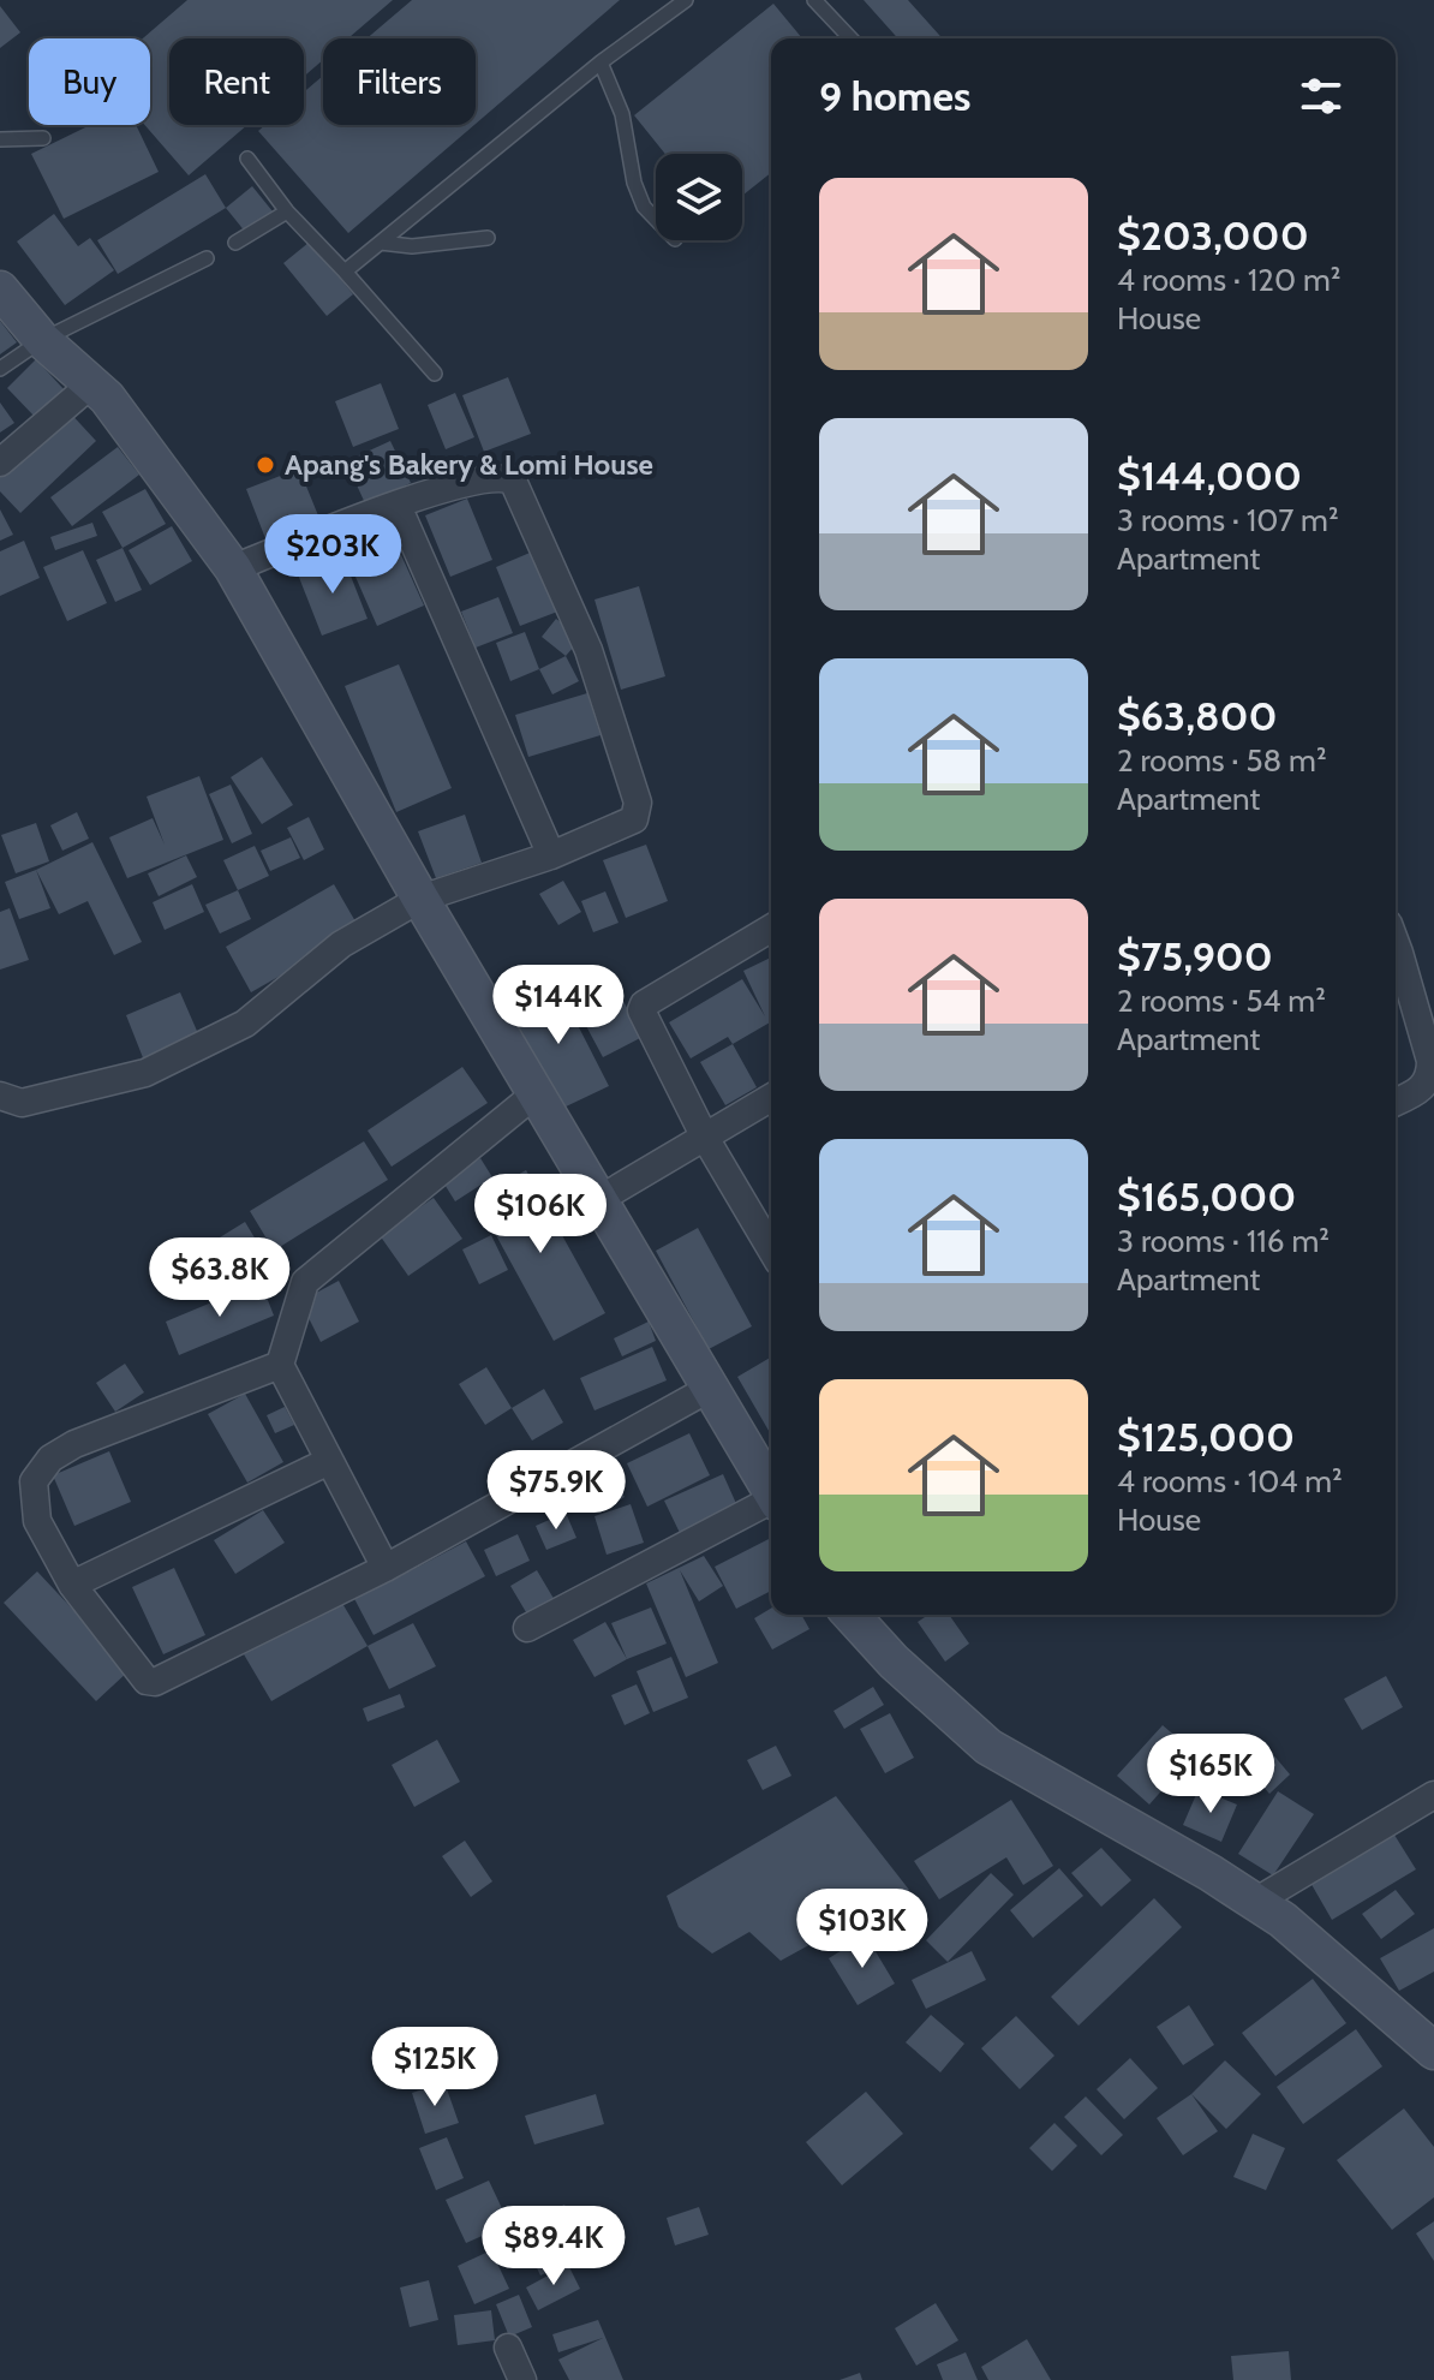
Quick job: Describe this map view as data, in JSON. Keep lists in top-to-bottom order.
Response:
{
  "places": ["Apang's Bakery & Lomi House"],
  "page": {
    "chip": ["Buy", "Rent", "Filters"],
    "heading": "9 homes",
    "list": [
      {
        "name": "$203,000",
        "note": "4 rooms · 120 m² · House"
      },
      {
        "name": "$144,000",
        "note": "3 rooms · 107 m² · Apartment"
      },
      {
        "name": "$63,800",
        "note": "2 rooms · 58 m² · Apartment"
      },
      {
        "name": "$75,900",
        "note": "2 rooms · 54 m² · Apartment"
      },
      {
        "name": "$165,000",
        "note": "3 rooms · 116 m² · Apartment"
      },
      {
        "name": "$125,000",
        "note": "4 rooms · 104 m² · House"
      }
    ],
    "price": [
      "$203K",
      "$144K",
      "$106K",
      "$63.8K",
      "$75.9K",
      "$165K",
      "$103K",
      "$125K",
      "$89.4K"
    ]
  }
}
